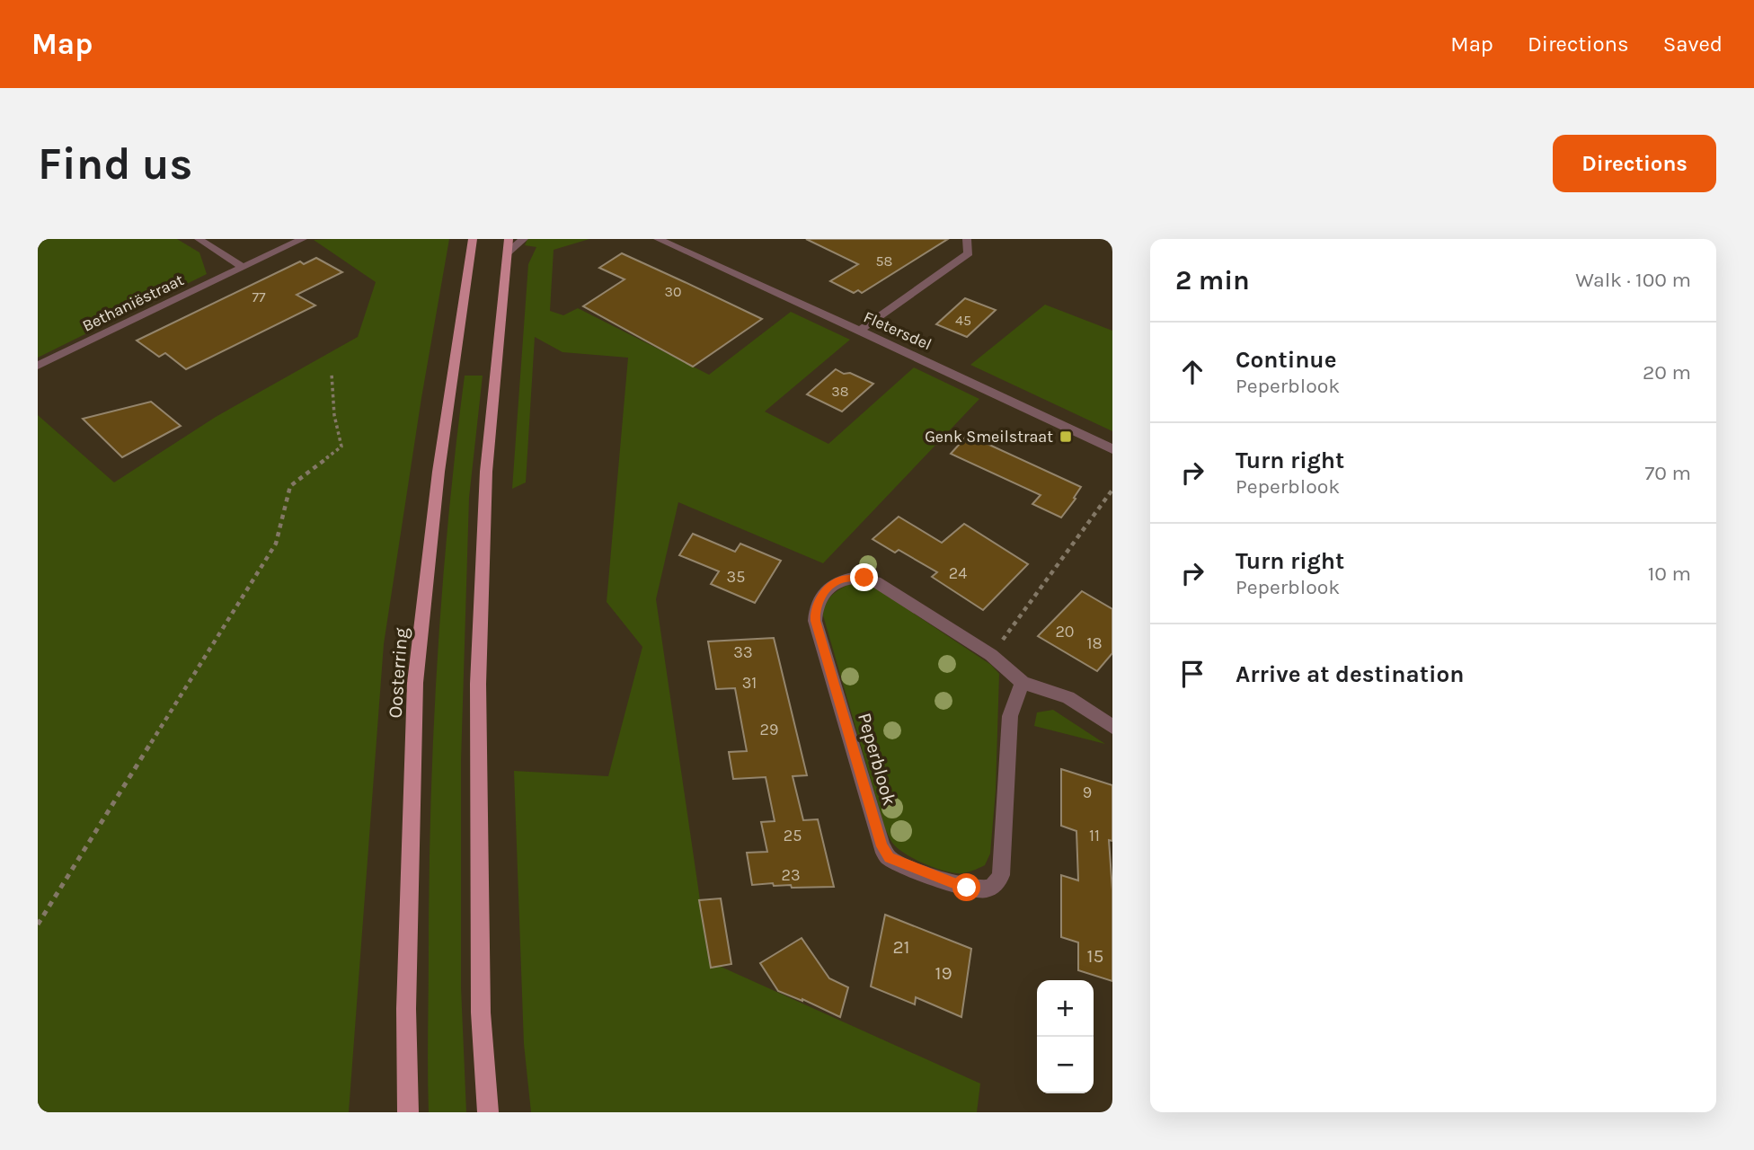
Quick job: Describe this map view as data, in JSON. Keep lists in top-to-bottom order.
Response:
{
  "streets": {
    "main road": ["Oosterring"],
    "street": ["Bethaniëstraat", "Fletersdel", "Peperblook"]
  },
  "places": {
    "transit": ["Genk Smeilstraat"]
  },
  "house_numbers": [
    "58",
    "30",
    "77",
    "45",
    "38",
    "24",
    "35",
    "20",
    "18",
    "33",
    "31",
    "29",
    "9",
    "25",
    "11",
    "23",
    "21",
    "15",
    "19"
  ],
  "page": {
    "header": "Map",
    "nav": ["Map", "Directions", "Saved"],
    "buttons": "Directions",
    "title": "Find us",
    "heading": ["2 min", "Walk · 100 m"],
    "list": [
      ["Continue", "Peperblook", "20 m"],
      ["Turn right", "Peperblook", "70 m"],
      ["Turn right", "Peperblook", "10 m"],
      "Arrive at destination"
    ],
    "map_buttons": ["+", "−"]
  }
}
